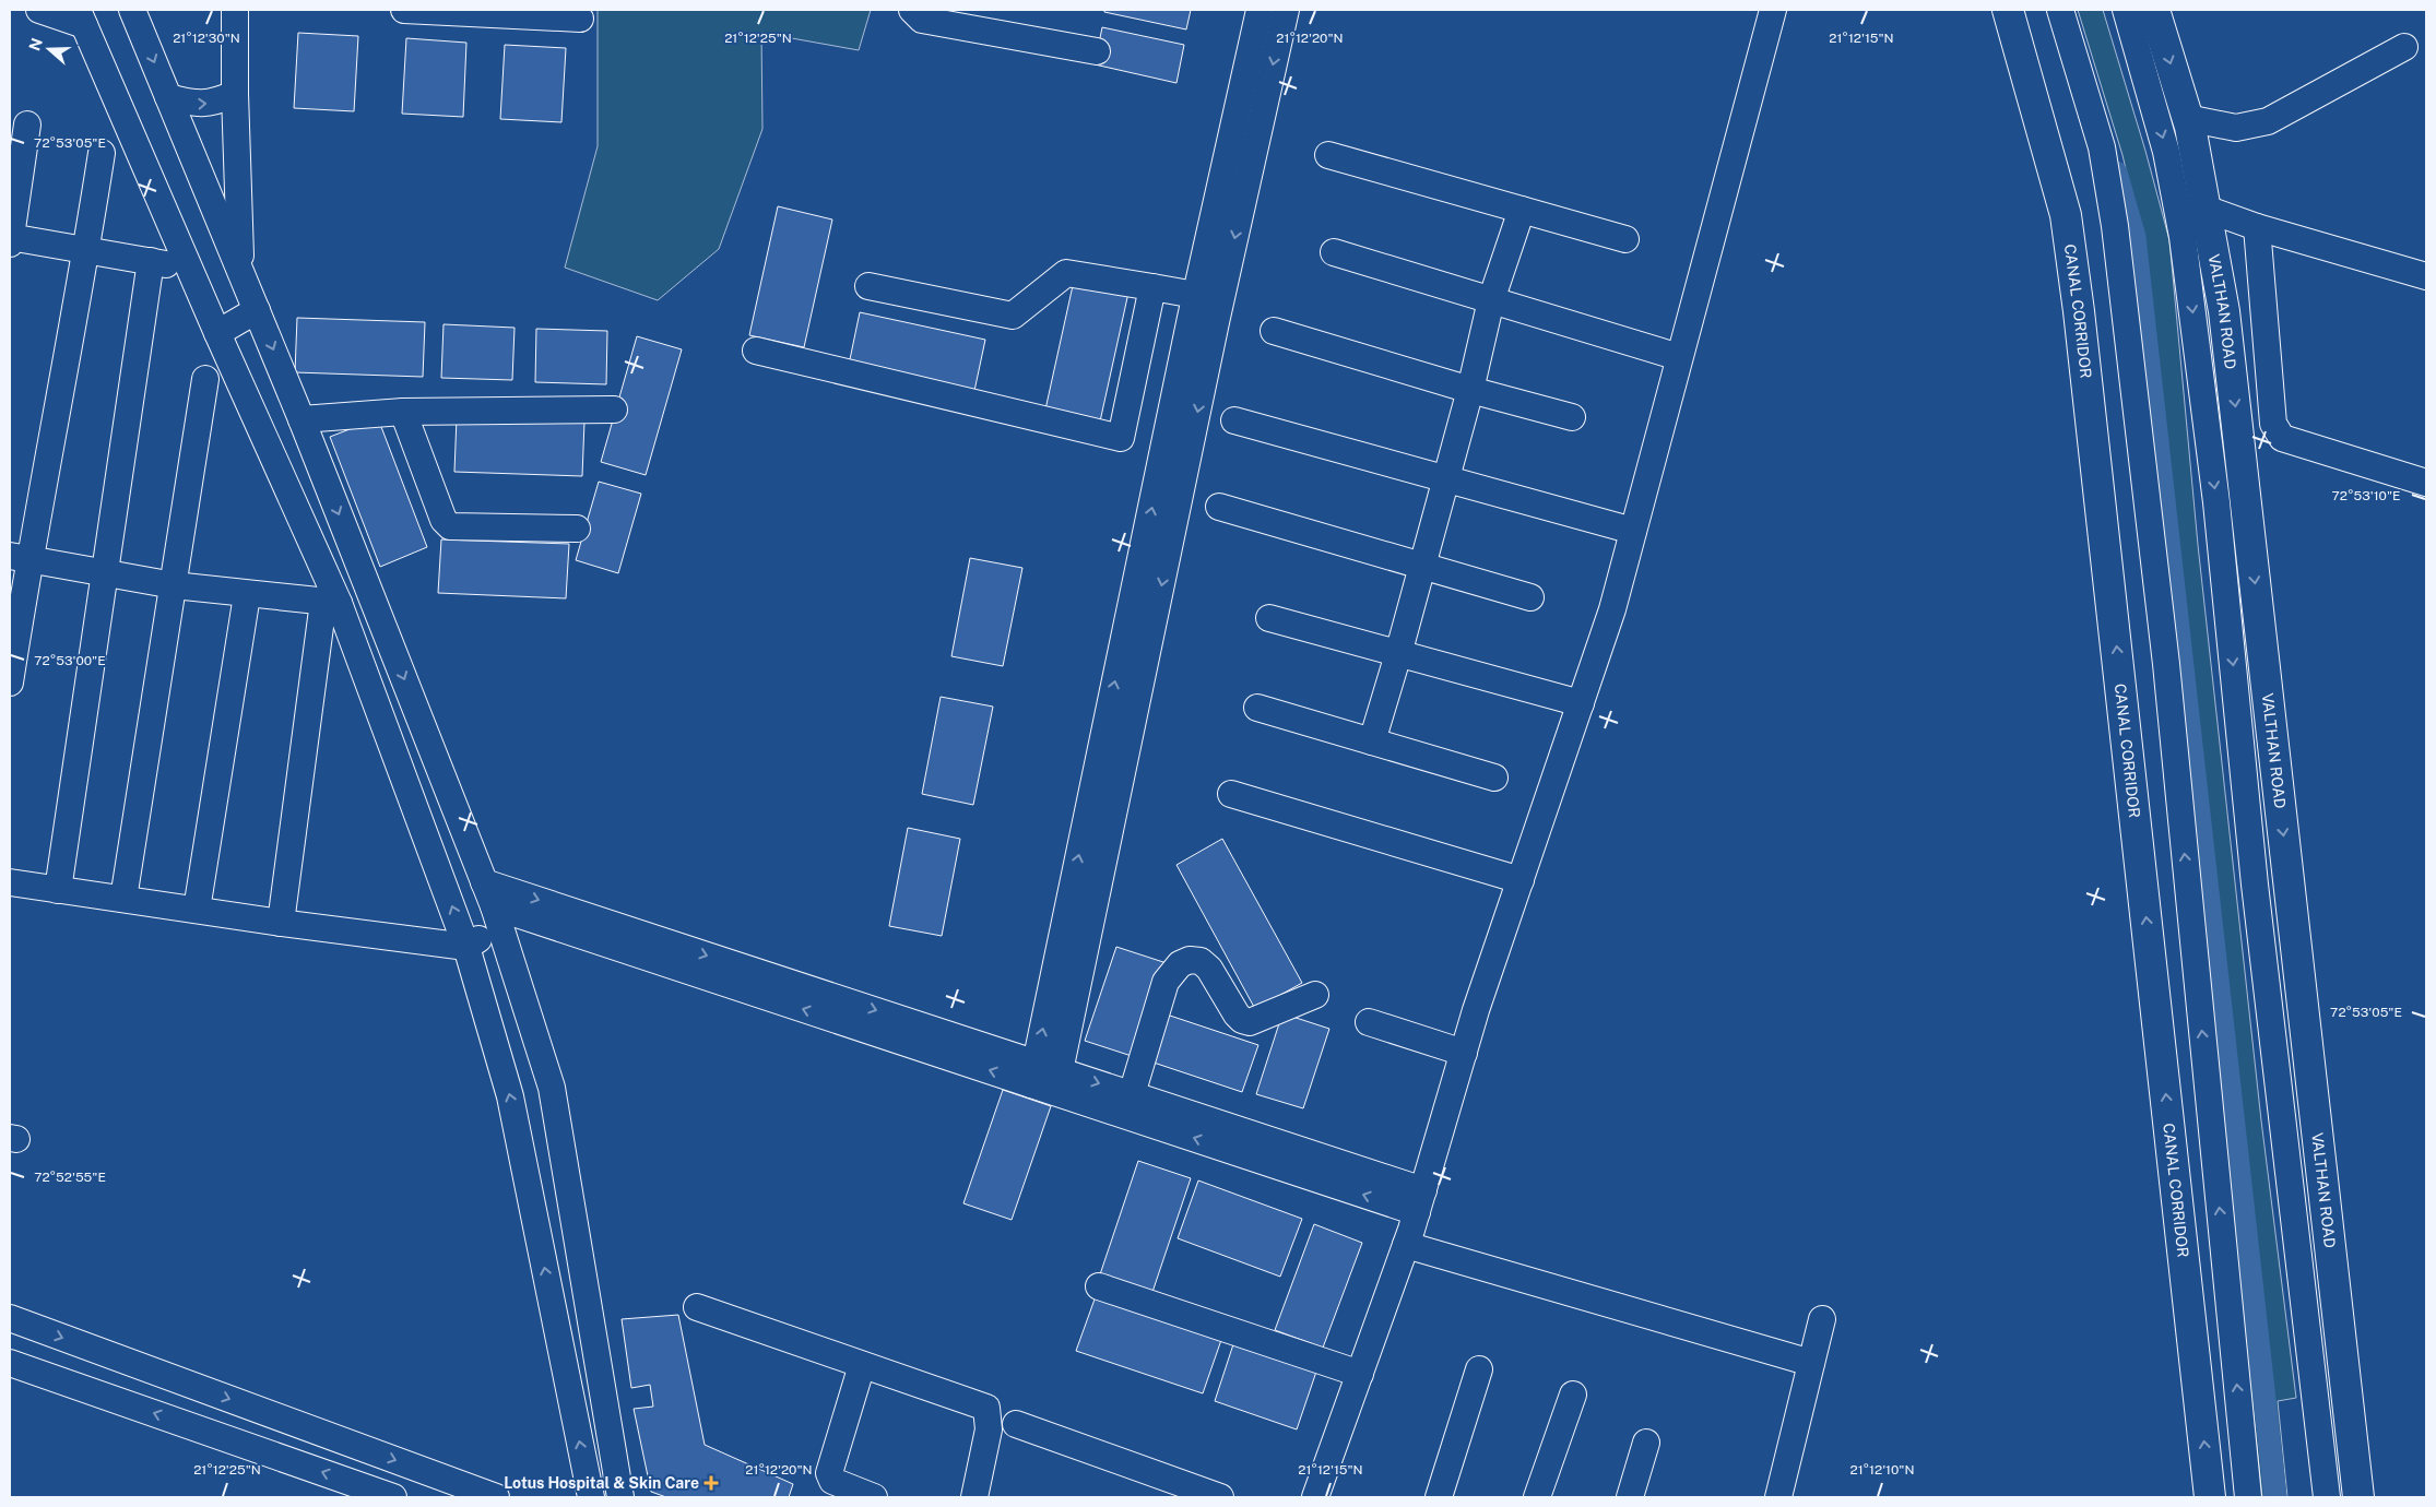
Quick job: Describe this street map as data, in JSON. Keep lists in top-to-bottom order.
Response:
{
  "streets": {
    "main road": ["CANAL CORRIDOR", "VALTHAN ROAD"]
  },
  "one_way": ["CANAL CORRIDOR", "VALTHAN ROAD"],
  "places": {
    "health": ["Lotus Hospital & Skin Care"]
  },
  "north": "left",
  "coordinates": [
    "21°12'30\"N",
    "21°12'25\"N",
    "21°12'20\"N",
    "21°12'15\"N",
    "72°53'05\"E",
    "72°53'10\"E",
    "72°53'00\"E",
    "72°52'55\"E",
    "21°12'10\"N"
  ]
}
